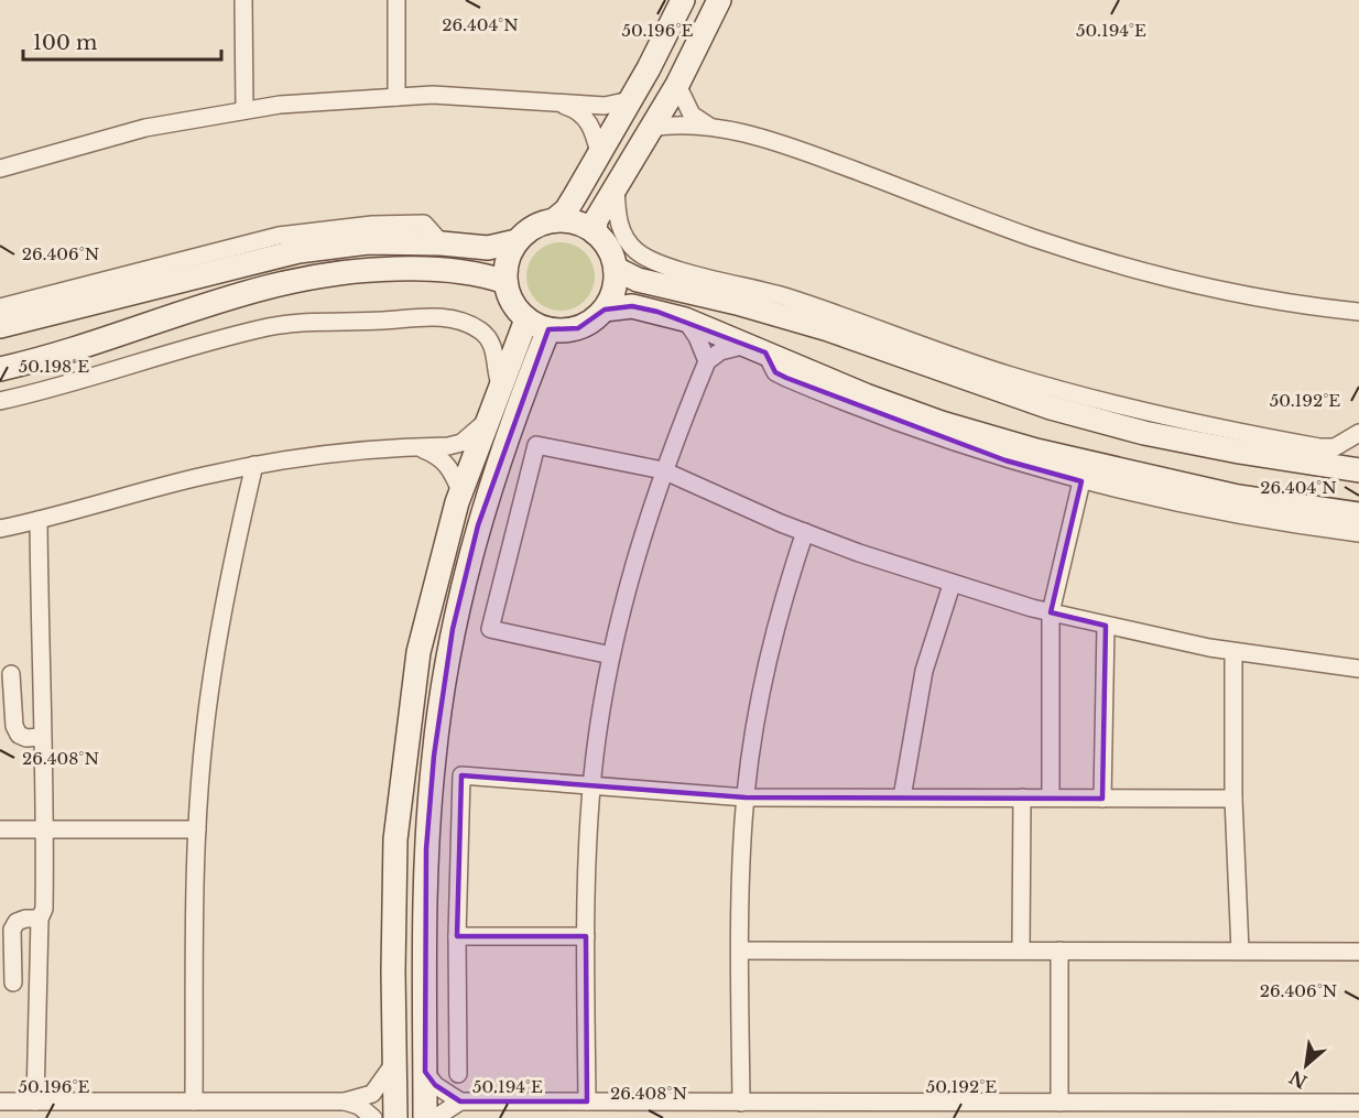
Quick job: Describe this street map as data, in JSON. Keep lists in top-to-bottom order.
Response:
{
  "scale_bar": "100 m",
  "north": "bottom left",
  "coordinates": [
    "26.404°N",
    "50.196°E",
    "50.194°E",
    "26.406°N",
    "50.198°E",
    "50.192°E",
    "26.408°N"
  ]
}
